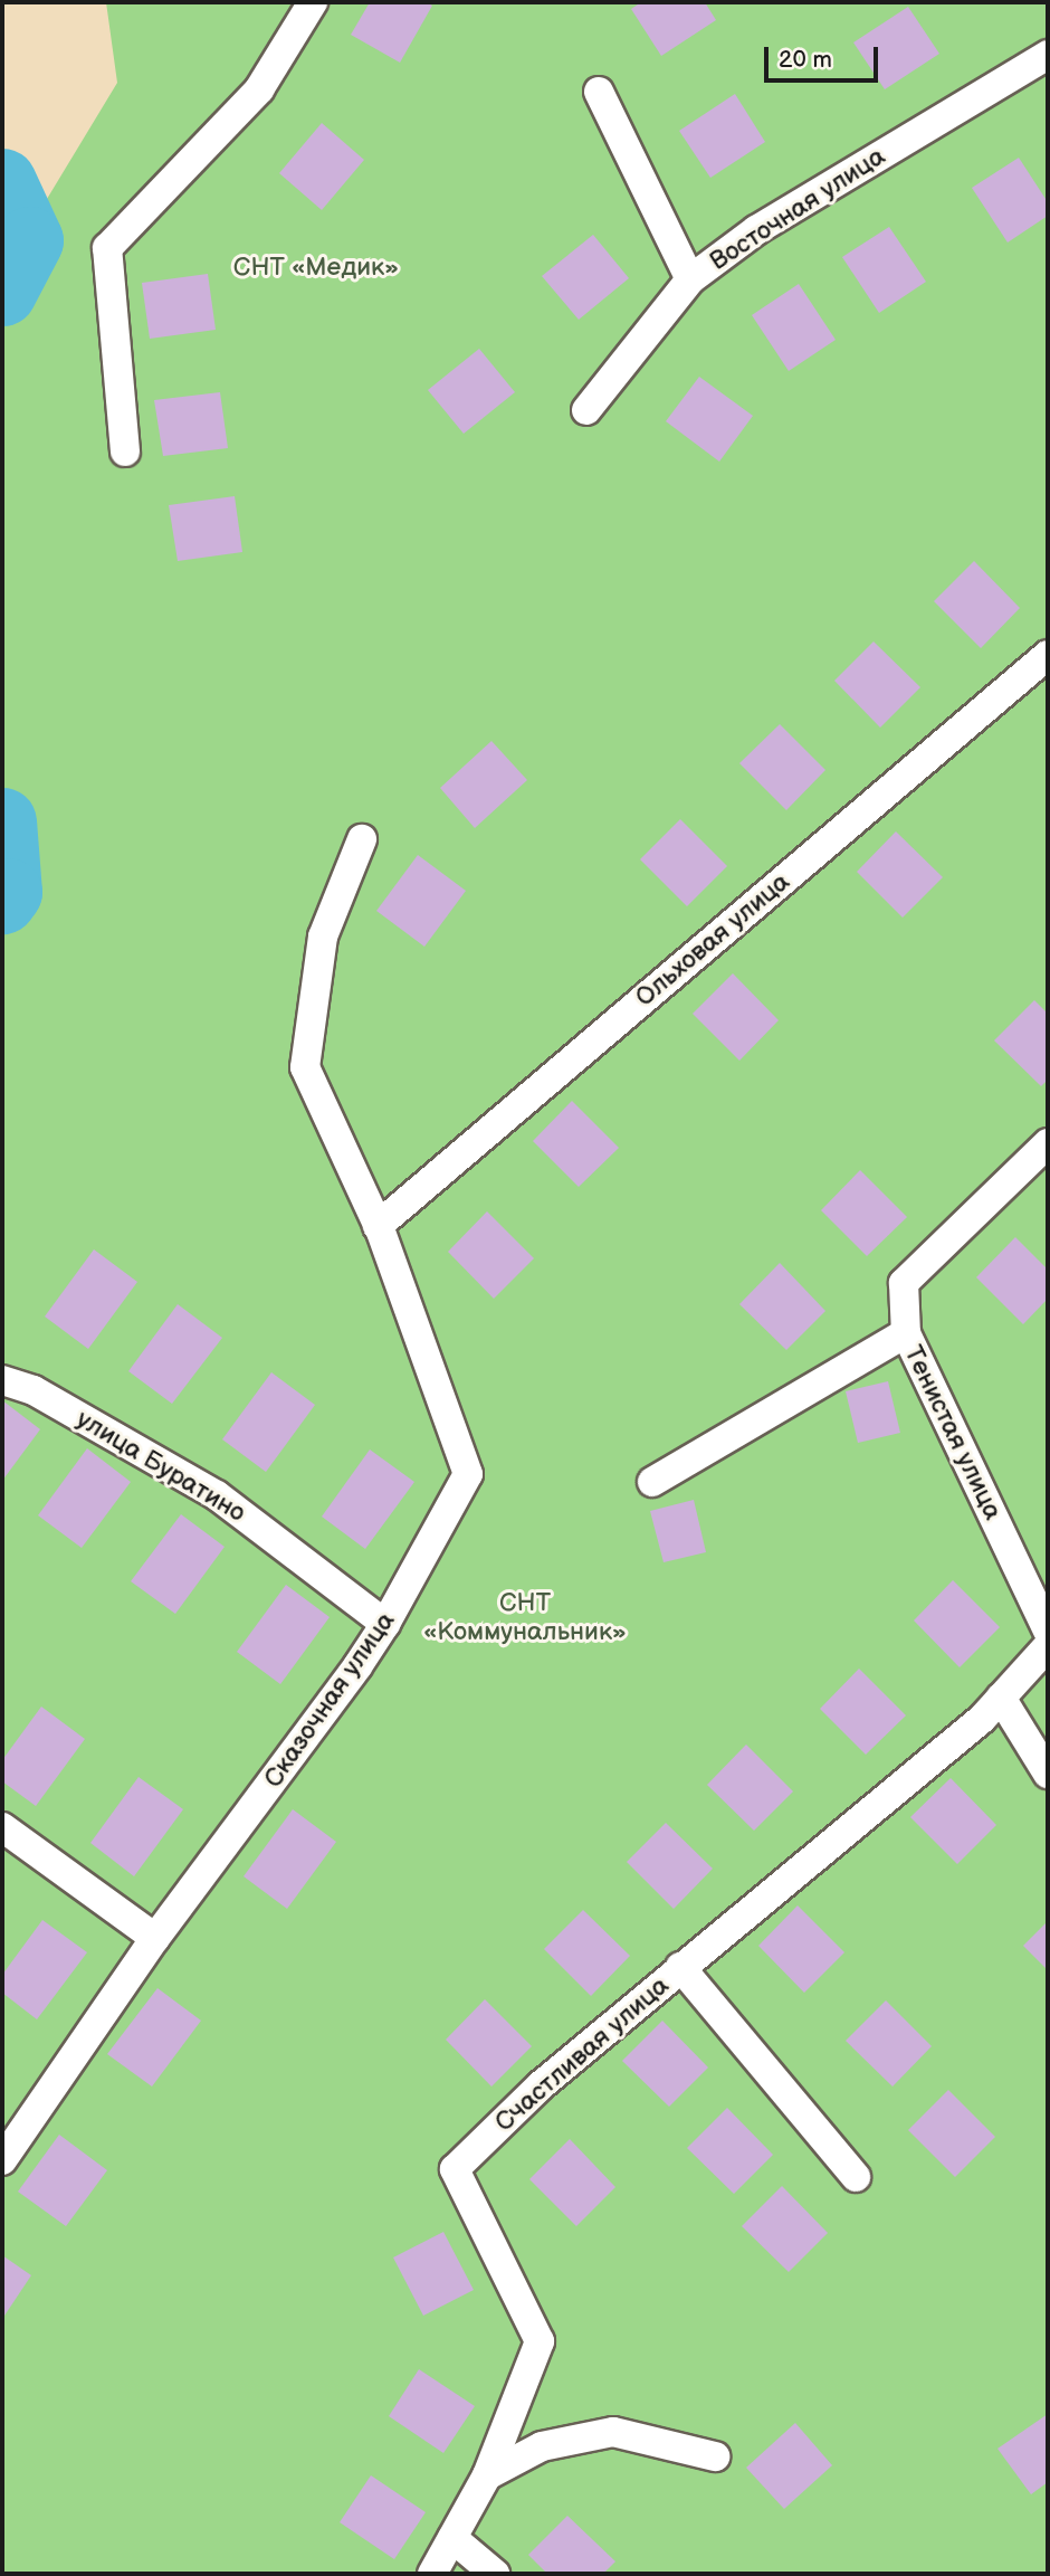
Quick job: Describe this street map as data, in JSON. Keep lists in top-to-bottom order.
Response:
{
  "streets": {
    "street": [
      "Восточная улица",
      "Ольховая улица",
      "Тенистая улица",
      "улица Буратино",
      "Сказочная улица",
      "Счастливая улица"
    ]
  },
  "crossings": [
    ["Ольховая улица", "Сказочная улица"],
    ["улица Буратино", "Сказочная улица"]
  ],
  "parks": ["СНТ «Медик»", "СНТ «Коммунальник»"],
  "scale_bar": "20 m"
}
